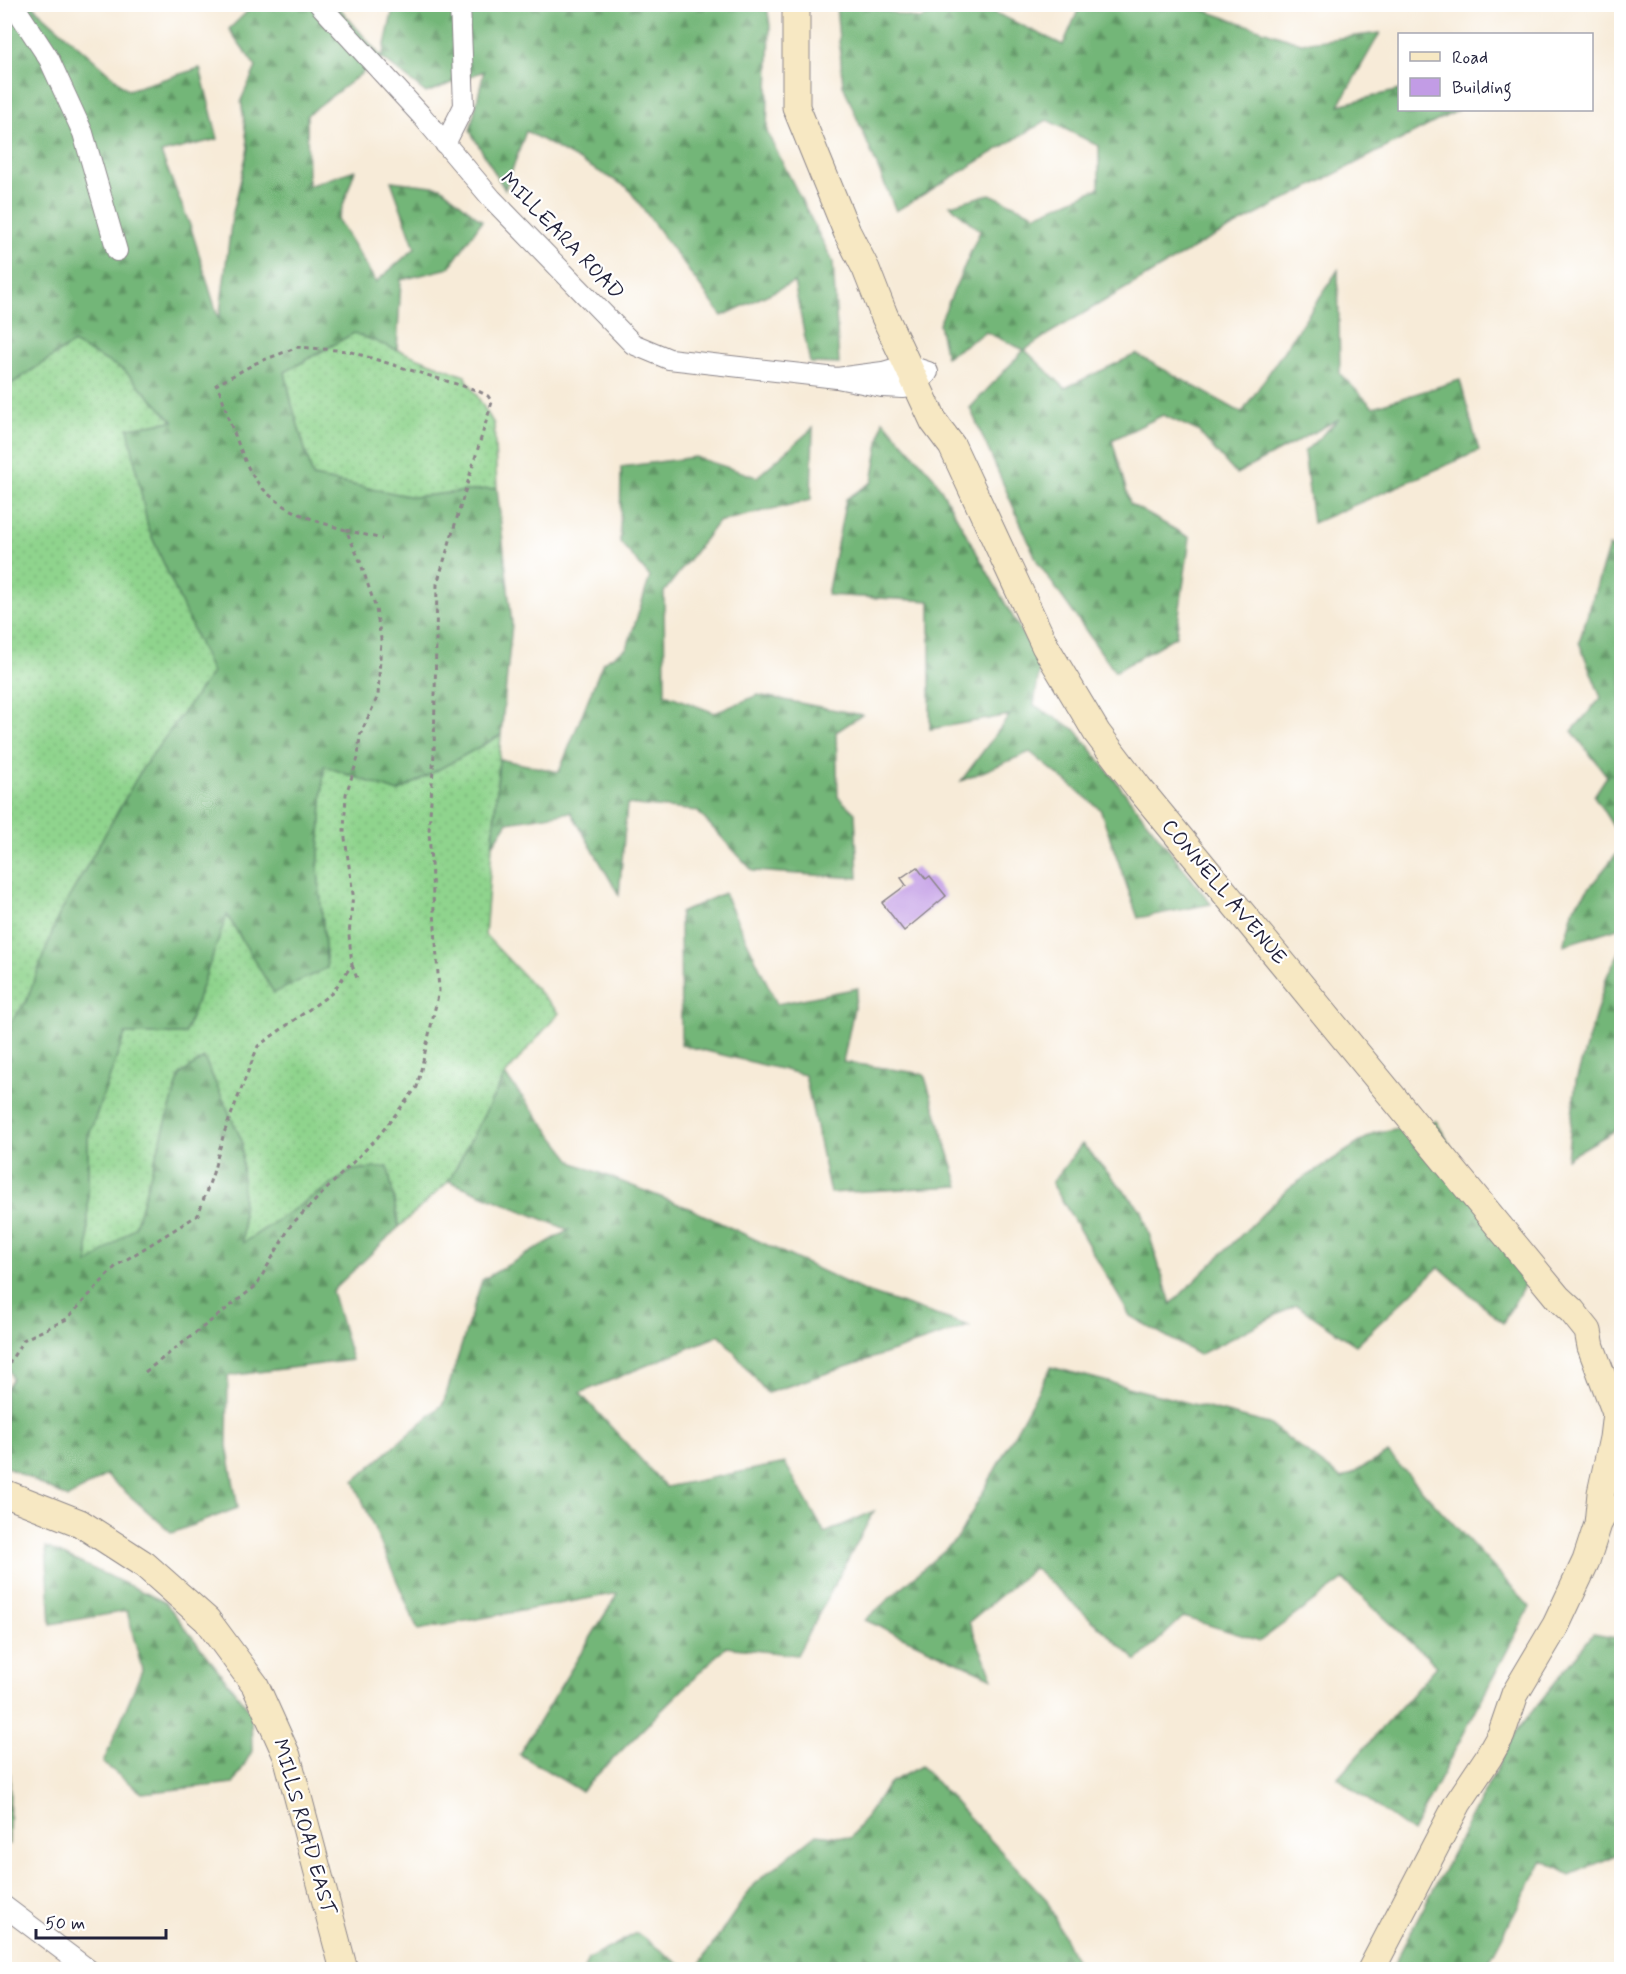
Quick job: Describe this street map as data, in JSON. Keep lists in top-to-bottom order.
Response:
{
  "streets": {
    "street": ["MILLEARA ROAD", "CONNELL AVENUE", "MILLS ROAD EAST"]
  },
  "crossings": [
    ["MILLEARA ROAD", "CONNELL AVENUE"]
  ],
  "legend": ["Road", "Building"],
  "scale_bar": "50 m"
}
